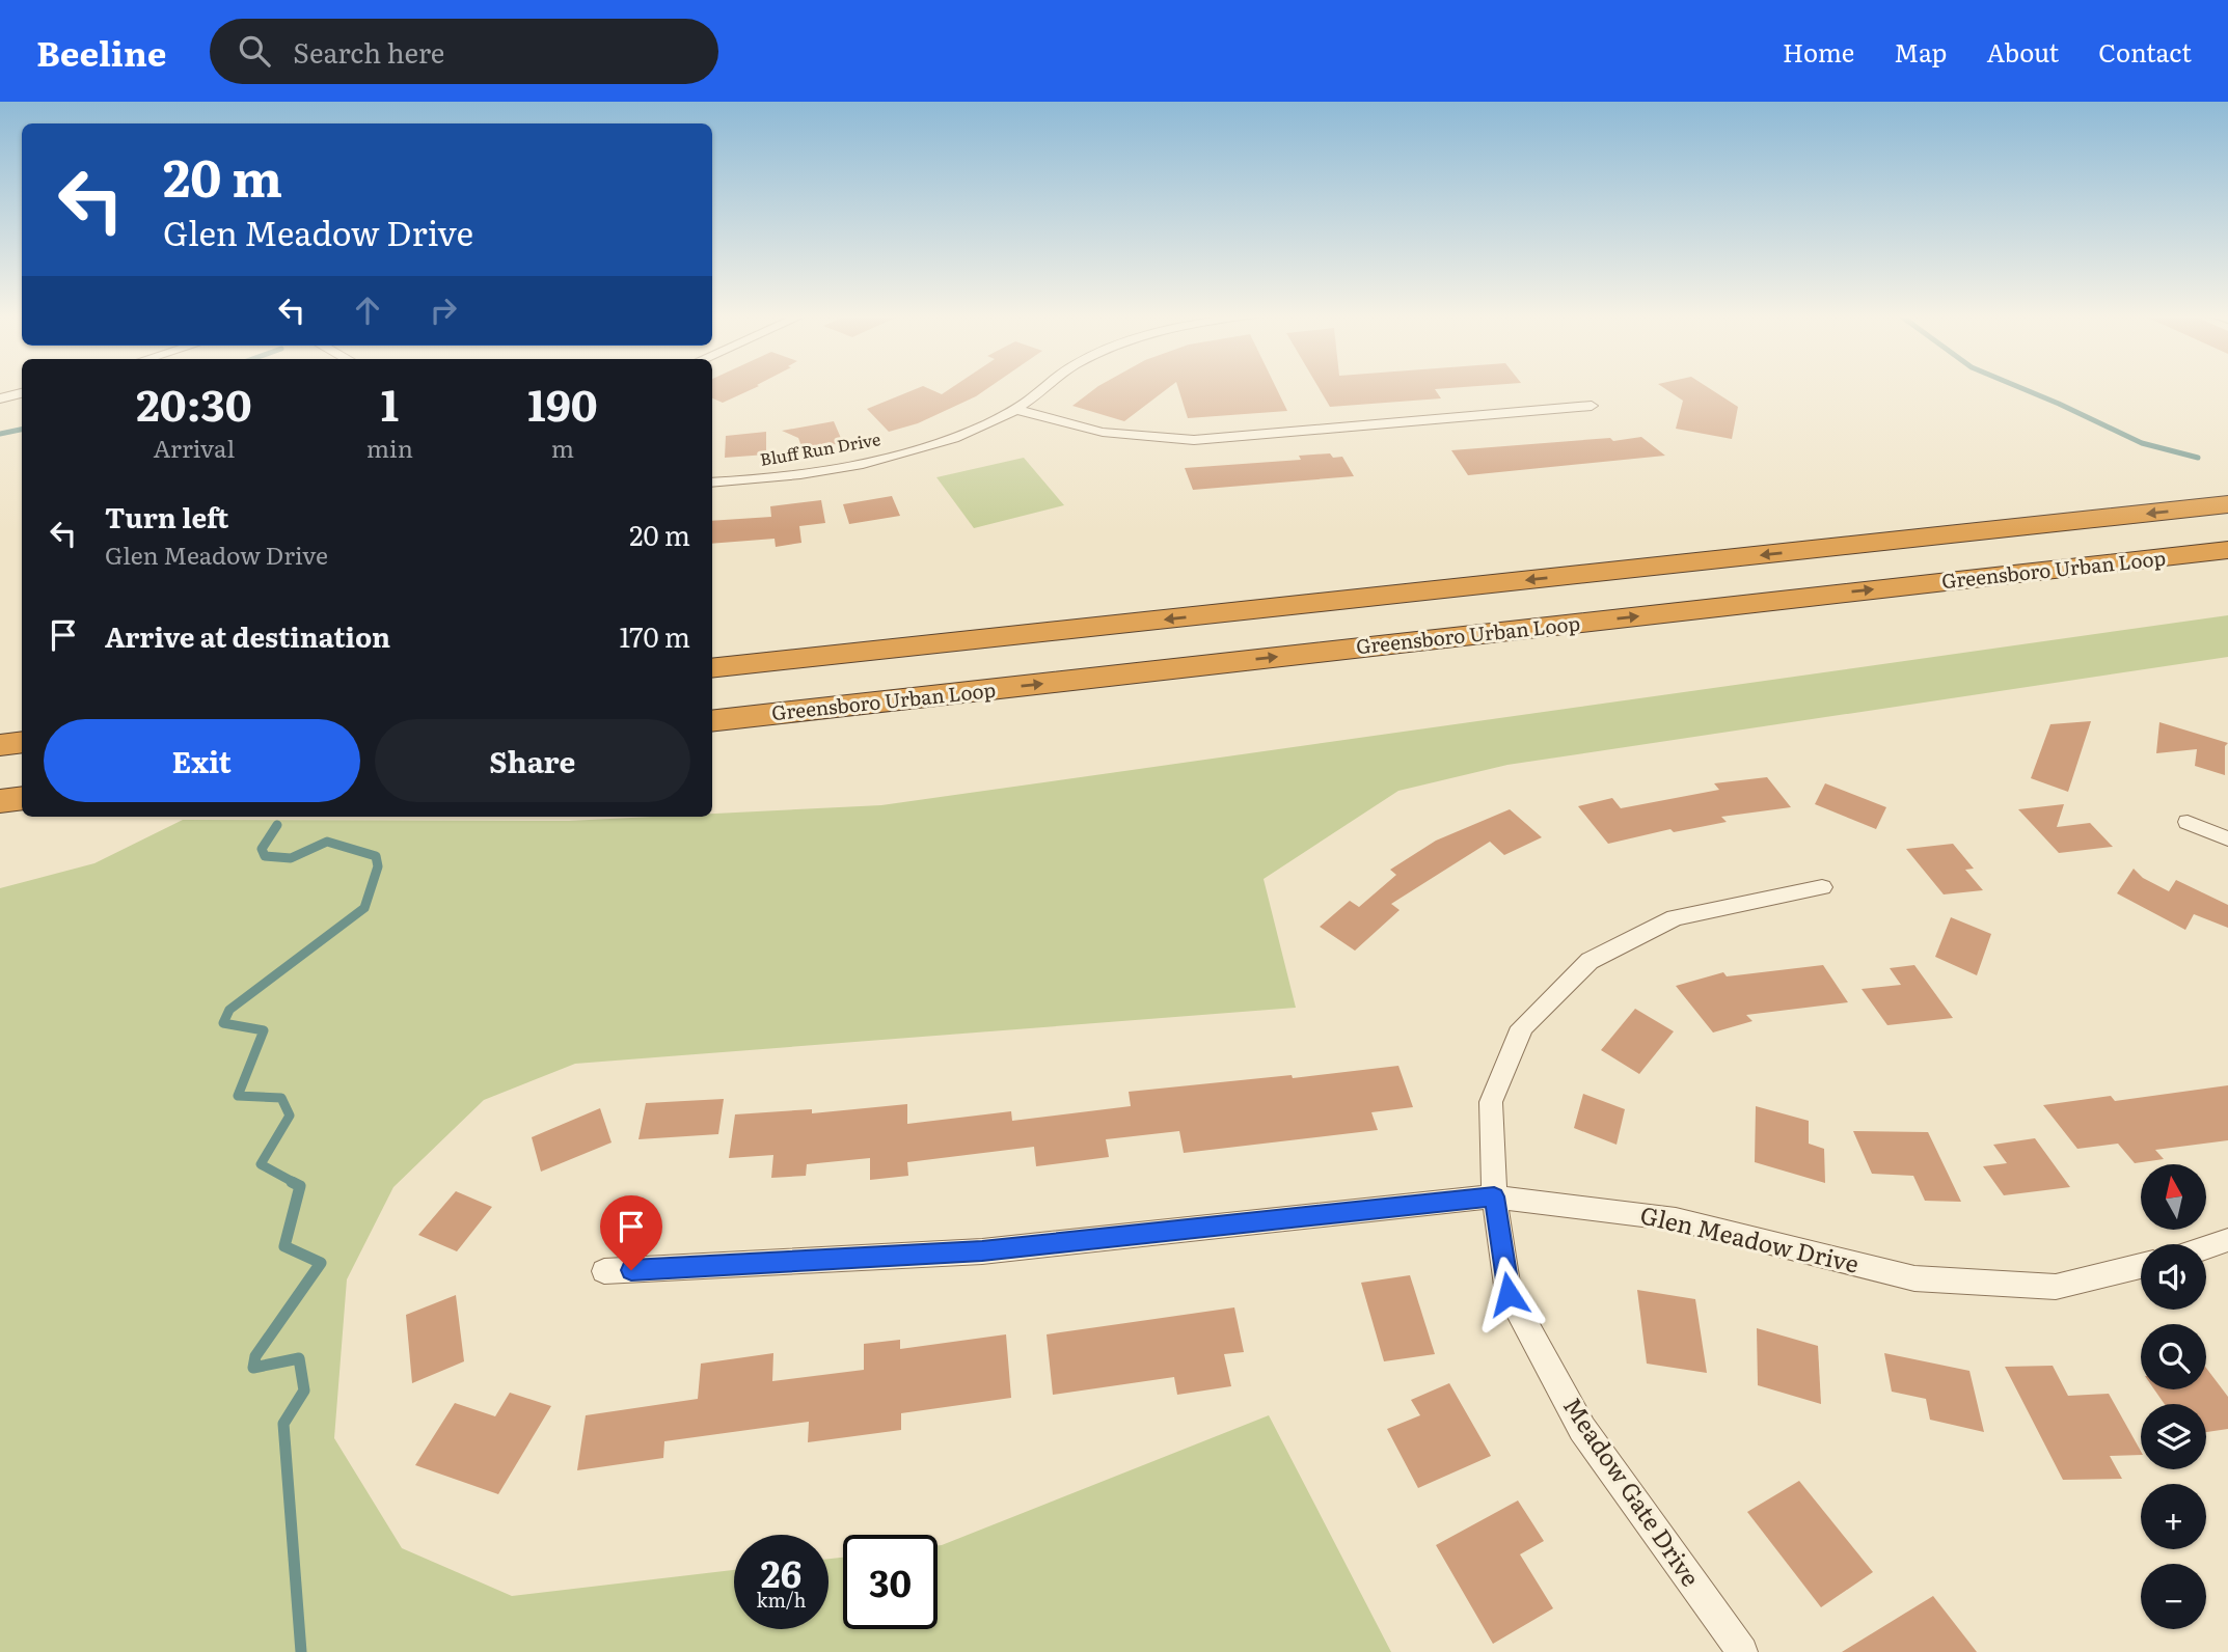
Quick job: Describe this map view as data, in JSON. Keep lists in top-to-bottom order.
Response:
{
  "streets": {
    "highway": ["Greensboro Urban Loop"],
    "street": ["Bluff Run Drive", "Glen Meadow Drive", "Meadow Gate Drive"]
  },
  "crossings": [
    ["Glen Meadow Drive", "Meadow Gate Drive"]
  ],
  "north": "top",
  "page": {
    "header": "Beeline",
    "search": "Search here",
    "nav": [
      "Home",
      "Map",
      "About",
      "Contact"
    ],
    "turn": ["20 m", "Glen Meadow Drive"],
    "eta": [
      "20:30",
      "Arrival",
      "1",
      "min",
      "190",
      "m"
    ],
    "list": [
      {
        "name": "Turn left",
        "note": "Glen Meadow Drive",
        "value": "20 m"
      },
      {
        "name": "Arrive at destination",
        "value": "170 m"
      }
    ],
    "buttons": ["Exit", "Share"],
    "map_buttons": ["+", "−"],
    "speed": "26 km/h",
    "limit": "30"
  }
}
